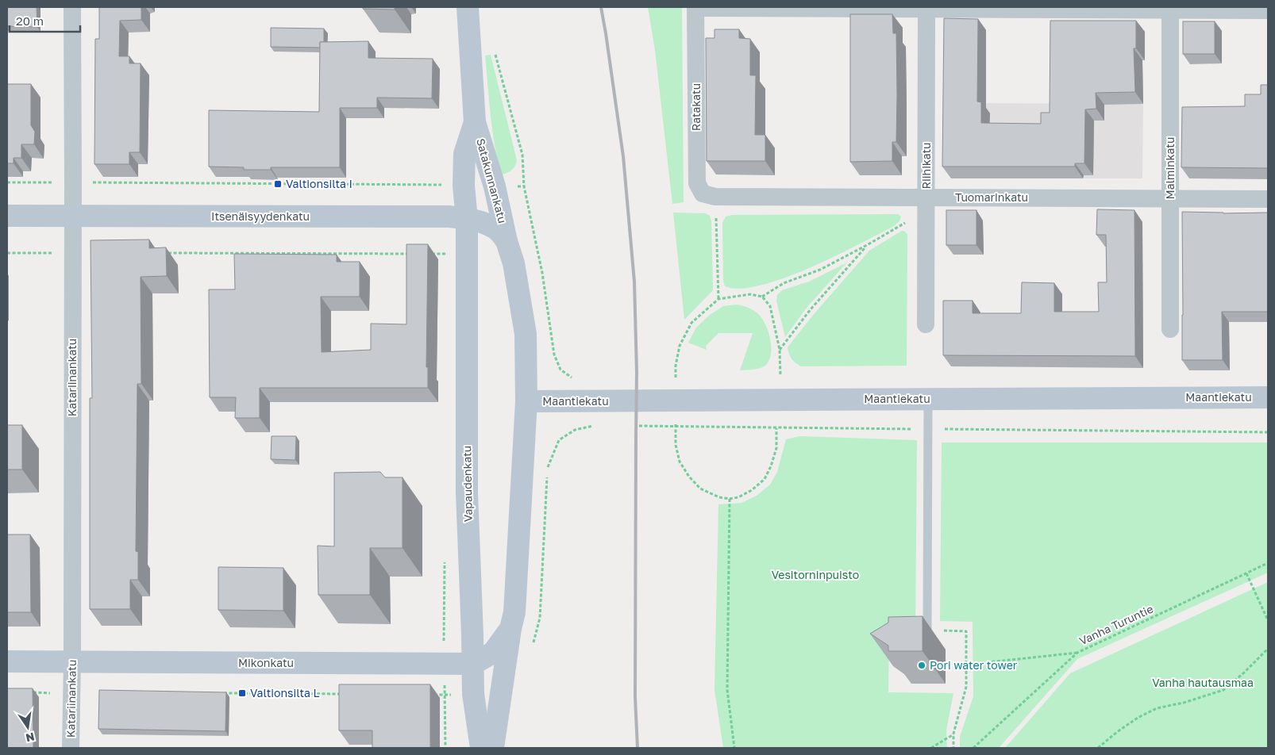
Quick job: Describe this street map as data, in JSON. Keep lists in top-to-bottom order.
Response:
{
  "streets": {
    "main road": [
      "Satakunnankatu",
      "Itsenäisyydenkatu",
      "Maantiekatu",
      "Vapaudenkatu",
      "Mikonkatu"
    ],
    "street": [
      "Ratakatu",
      "Riihikatu",
      "Malminkatu",
      "Tuomarinkatu",
      "Katariinankatu"
    ],
    "path": ["Vanha Turuntie"]
  },
  "crossings": [
    ["Ratakatu", "Tuomarinkatu"],
    ["Riihikatu", "Tuomarinkatu"],
    ["Malminkatu", "Tuomarinkatu"],
    ["Satakunnankatu", "Itsenäisyydenkatu"],
    ["Satakunnankatu", "Vapaudenkatu"],
    ["Itsenäisyydenkatu", "Katariinankatu"],
    ["Itsenäisyydenkatu", "Vapaudenkatu"],
    ["Katariinankatu", "Mikonkatu"],
    ["Vapaudenkatu", "Mikonkatu"]
  ],
  "parks": ["Vesitorninpuisto", "Vanha hautausmaa"],
  "places": {
    "transit": ["Valtionsilta I", "Valtionsilta L"],
    "other": ["Pori water tower"]
  },
  "scale_bar": "20 m",
  "north": "bottom"
}
